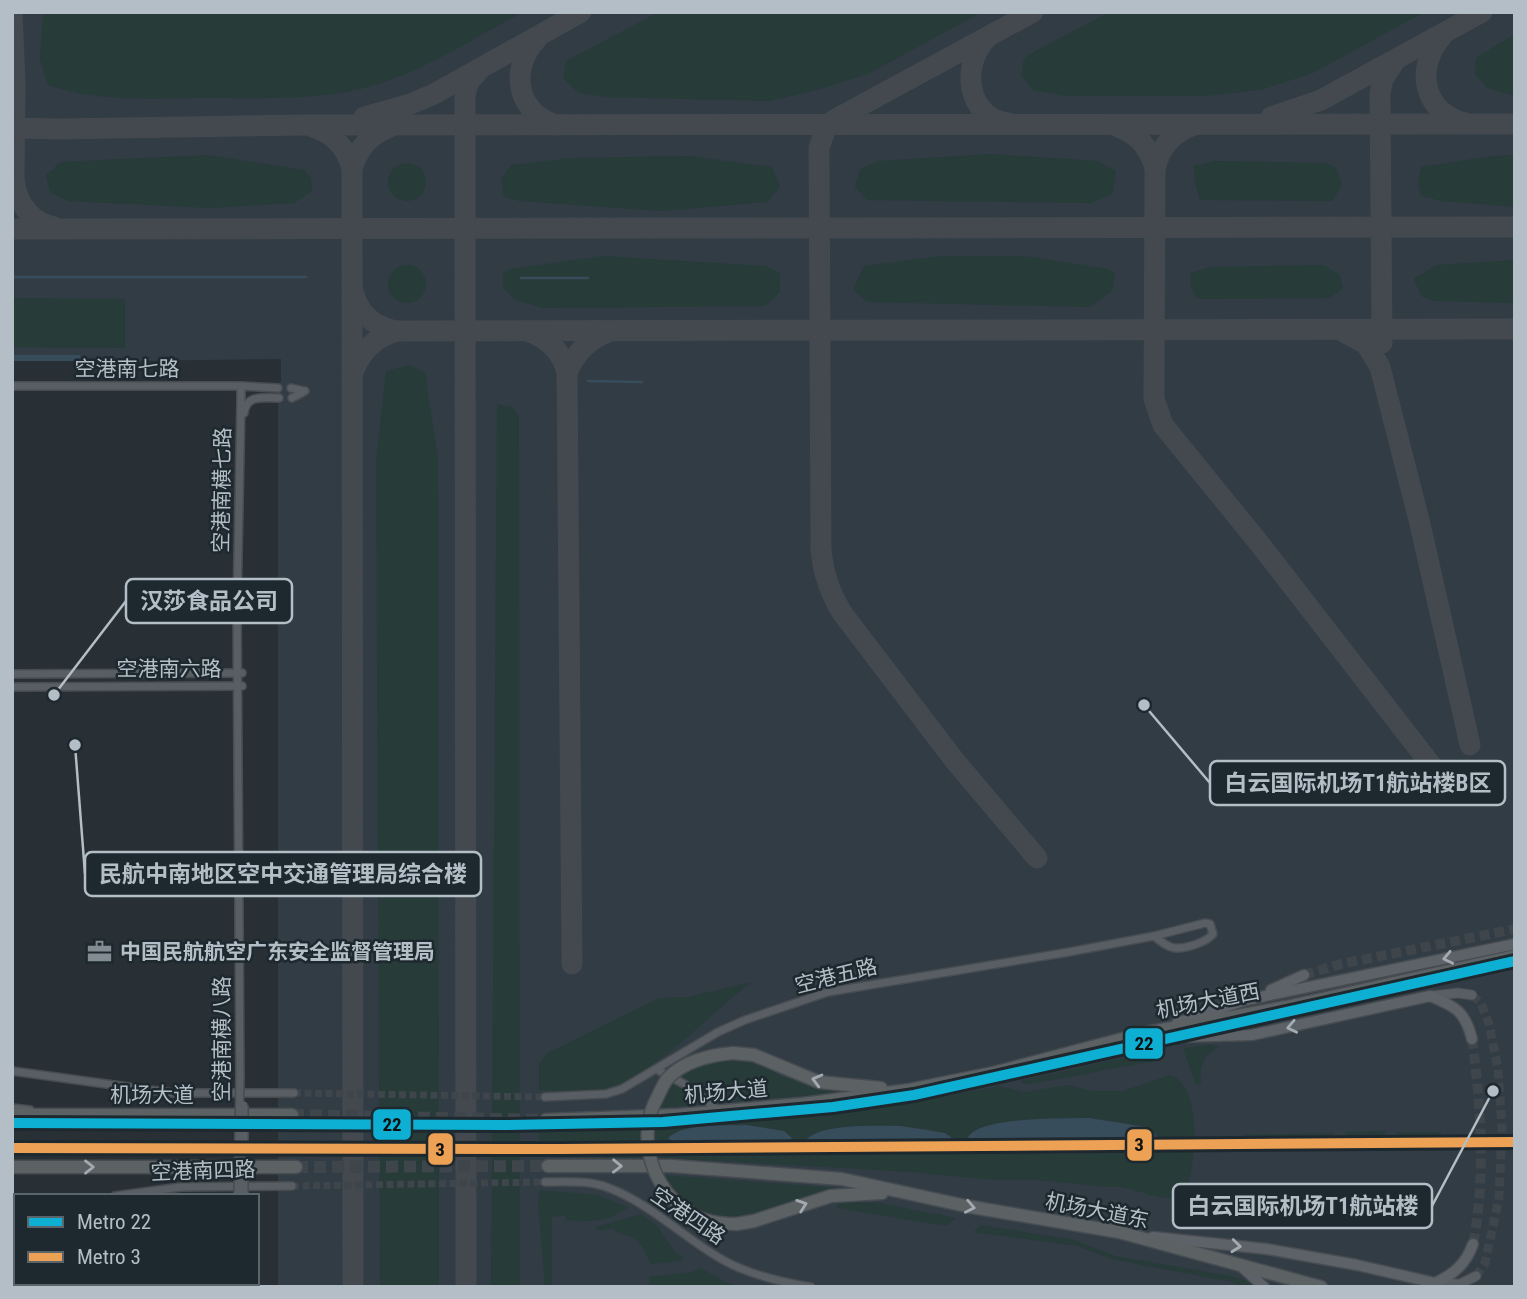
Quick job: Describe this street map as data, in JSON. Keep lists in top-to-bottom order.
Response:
{
  "streets": {
    "highway": ["机场大道西", "机场大道", "机场大道东"],
    "street": [
      "空港南七路",
      "空港南横七路",
      "空港南六路",
      "空港五路",
      "空港南横八路",
      "空港南四路",
      "空港四路"
    ]
  },
  "crossings": [
    ["空港南七路", "空港南横七路"],
    ["空港南横七路", "空港南六路"],
    ["空港南横七路", "空港南横八路"],
    ["空港南六路", "空港南横八路"],
    ["机场大道西", "机场大道"]
  ],
  "one_way": ["机场大道东"],
  "places": {
    "other": [
      "汉莎食品公司",
      "白云国际机场T1航站楼B区",
      "民航中南地区空中交通管理局综合楼",
      "白云国际机场T1航站楼"
    ],
    "office": ["中国民航航空广东安全监督管理局"]
  },
  "lines": ["metro line 22", "metro line 3"],
  "legend": ["Metro 22", "Metro 3"]
}
